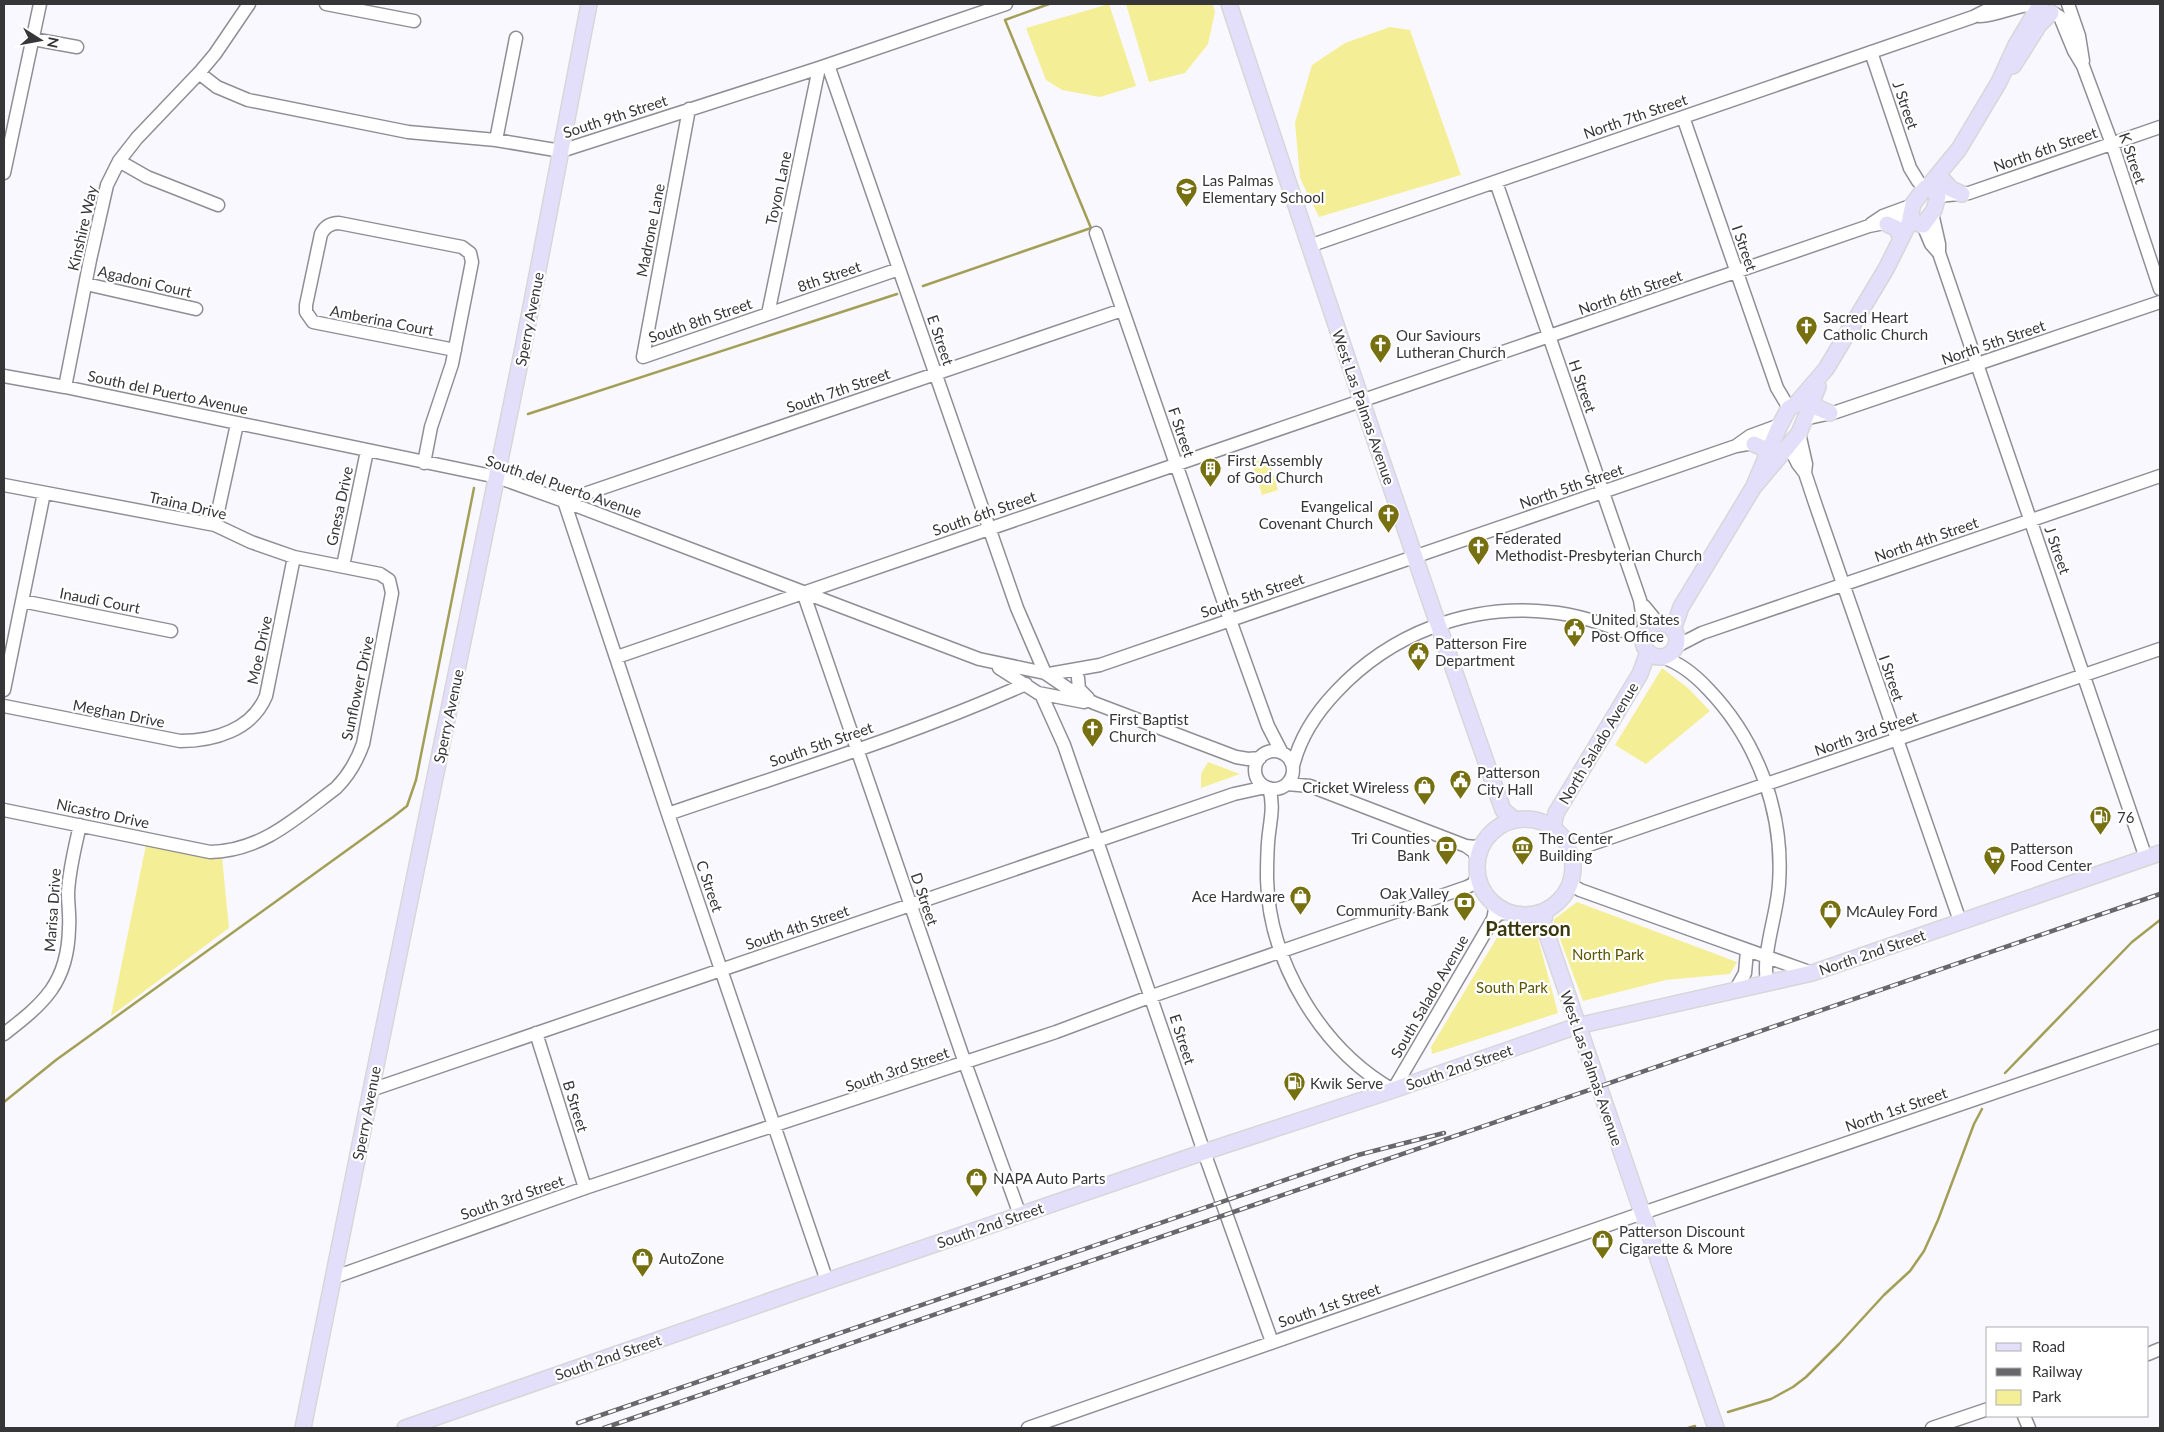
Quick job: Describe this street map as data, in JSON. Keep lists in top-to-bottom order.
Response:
{
  "streets": {
    "main road": [
      "Sperry Avenue",
      "West Las Palmas Avenue",
      "North Salado Avenue",
      "North 2nd Street",
      "South 2nd Street"
    ],
    "street": [
      "J Street",
      "South 9th Street",
      "North 7th Street",
      "North 6th Street",
      "K Street",
      "Toyon Lane",
      "Kinshire Way",
      "Madrone Lane",
      "I Street",
      "8th Street",
      "Agadoni Court",
      "Amberina Court",
      "South 8th Street",
      "E Street",
      "North 5th Street",
      "H Street",
      "South 7th Street",
      "South del Puerto Avenue",
      "F Street",
      "Traina Drive",
      "Gnesa Drive",
      "South 6th Street",
      "North 4th Street",
      "South 5th Street",
      "Inaudi Court",
      "Moe Drive",
      "Sunflower Drive",
      "Meghan Drive",
      "North 3rd Street",
      "Nicastro Drive",
      "C Street",
      "D Street",
      "Marisa Drive",
      "South 4th Street",
      "South Salado Avenue",
      "South 3rd Street",
      "B Street",
      "North 1st Street",
      "South 1st Street"
    ]
  },
  "crossings": [
    ["J Street", "North 7th Street"],
    ["J Street", "North 6th Street"],
    ["J Street", "North 5th Street"],
    ["J Street", "North 4th Street"],
    ["J Street", "North 3rd Street"],
    ["J Street", "North Salado Avenue"],
    ["J Street", "North 2nd Street"],
    ["South 9th Street", "Toyon Lane"],
    ["South 9th Street", "Kinshire Way"],
    ["South 9th Street", "Madrone Lane"],
    ["South 9th Street", "Sperry Avenue"],
    ["South 9th Street", "E Street"],
    ["North 7th Street", "K Street"],
    ["North 7th Street", "I Street"],
    ["North 7th Street", "H Street"],
    ["North 7th Street", "West Las Palmas Avenue"],
    ["North 7th Street", "North Salado Avenue"],
    ["North 6th Street", "K Street"],
    ["North 6th Street", "I Street"],
    ["North 6th Street", "H Street"],
    ["North 6th Street", "West Las Palmas Avenue"],
    ["North 6th Street", "South 6th Street"],
    ["North 6th Street", "North Salado Avenue"],
    ["K Street", "North Salado Avenue"],
    ["Toyon Lane", "8th Street"],
    ["Toyon Lane", "South 8th Street"],
    ["Toyon Lane", "E Street"],
    ["Kinshire Way", "Agadoni Court"],
    ["Kinshire Way", "South del Puerto Avenue"],
    ["Madrone Lane", "South 8th Street"],
    ["I Street", "North 5th Street"],
    ["I Street", "North 4th Street"],
    ["I Street", "North 3rd Street"],
    ["I Street", "North Salado Avenue"],
    ["I Street", "North 2nd Street"],
    ["8th Street", "South 8th Street"],
    ["8th Street", "E Street"],
    ["Sperry Avenue", "South del Puerto Avenue"],
    ["Sperry Avenue", "South 4th Street"],
    ["Sperry Avenue", "South 3rd Street"],
    ["E Street", "South 7th Street"],
    ["E Street", "South del Puerto Avenue"],
    ["E Street", "South 6th Street"],
    ["E Street", "South 5th Street"],
    ["E Street", "South 4th Street"],
    ["E Street", "South 2nd Street"],
    ["E Street", "South 3rd Street"],
    ["E Street", "South 1st Street"],
    ["North 5th Street", "H Street"],
    ["North 5th Street", "West Las Palmas Avenue"],
    ["North 5th Street", "South 5th Street"],
    ["North 5th Street", "North Salado Avenue"],
    ["H Street", "North 4th Street"],
    ["H Street", "North Salado Avenue"],
    ["South 7th Street", "South del Puerto Avenue"],
    ["South 7th Street", "F Street"],
    ["South 7th Street", "C Street"],
    ["South del Puerto Avenue", "F Street"],
    ["South del Puerto Avenue", "Gnesa Drive"],
    ["South del Puerto Avenue", "South 6th Street"],
    ["South del Puerto Avenue", "South 5th Street"],
    ["South del Puerto Avenue", "C Street"],
    ["South del Puerto Avenue", "D Street"],
    ["South del Puerto Avenue", "South 4th Street"],
    ["West Las Palmas Avenue", "South 6th Street"],
    ["West Las Palmas Avenue", "South 5th Street"],
    ["West Las Palmas Avenue", "North 3rd Street"],
    ["West Las Palmas Avenue", "North Salado Avenue"],
    ["West Las Palmas Avenue", "North 2nd Street"],
    ["West Las Palmas Avenue", "South 2nd Street"],
    ["West Las Palmas Avenue", "South 3rd Street"],
    ["West Las Palmas Avenue", "North 1st Street"],
    ["West Las Palmas Avenue", "South 1st Street"],
    ["F Street", "South 6th Street"],
    ["F Street", "South 5th Street"],
    ["F Street", "South 4th Street"],
    ["Traina Drive", "Gnesa Drive"],
    ["Traina Drive", "Moe Drive"],
    ["Traina Drive", "Sunflower Drive"],
    ["South 6th Street", "C Street"],
    ["South 6th Street", "D Street"],
    ["North 4th Street", "North Salado Avenue"],
    ["South 5th Street", "C Street"],
    ["South 5th Street", "D Street"],
    ["Moe Drive", "Meghan Drive"],
    ["Sunflower Drive", "Nicastro Drive"],
    ["North 3rd Street", "North Salado Avenue"],
    ["North 3rd Street", "South 3rd Street"],
    ["North Salado Avenue", "South 3rd Street"],
    ["Nicastro Drive", "Marisa Drive"],
    ["C Street", "South 4th Street"],
    ["C Street", "South 2nd Street"],
    ["C Street", "South 3rd Street"],
    ["D Street", "South 4th Street"],
    ["D Street", "South 2nd Street"],
    ["D Street", "South 3rd Street"],
    ["South 4th Street", "B Street"],
    ["North 2nd Street", "South 2nd Street"],
    ["South Salado Avenue", "South 2nd Street"],
    ["South 3rd Street", "B Street"],
    ["North 1st Street", "South 1st Street"]
  ],
  "districts": ["Patterson"],
  "parks": ["North Park", "South Park"],
  "places": {
    "school or university": ["Las Palmas Elementary School"],
    "church": [
      "Sacred Heart Catholic Church",
      "Our Saviours Lutheran Church",
      "Evangelical Covenant Church",
      "Federated Methodist-Presbyterian Church",
      "First Baptist Church"
    ],
    "building": ["First Assembly of God Church"],
    "public building": ["United States Post Office", "Patterson Fire Department", "Patterson City Hall"],
    "shop": [
      "Cricket Wireless",
      "Ace Hardware",
      "McAuley Ford",
      "NAPA Auto Parts",
      "Patterson Discount Cigarette & More",
      "AutoZone"
    ],
    "fuel station": ["76", "Kwik Serve"],
    "bank": ["Tri Counties Bank", "Oak Valley Community Bank"],
    "museum": ["The Center Building"],
    "supermarket": ["Patterson Food Center"]
  },
  "legend": ["Road", "Railway", "Park"],
  "north": "right"
}
